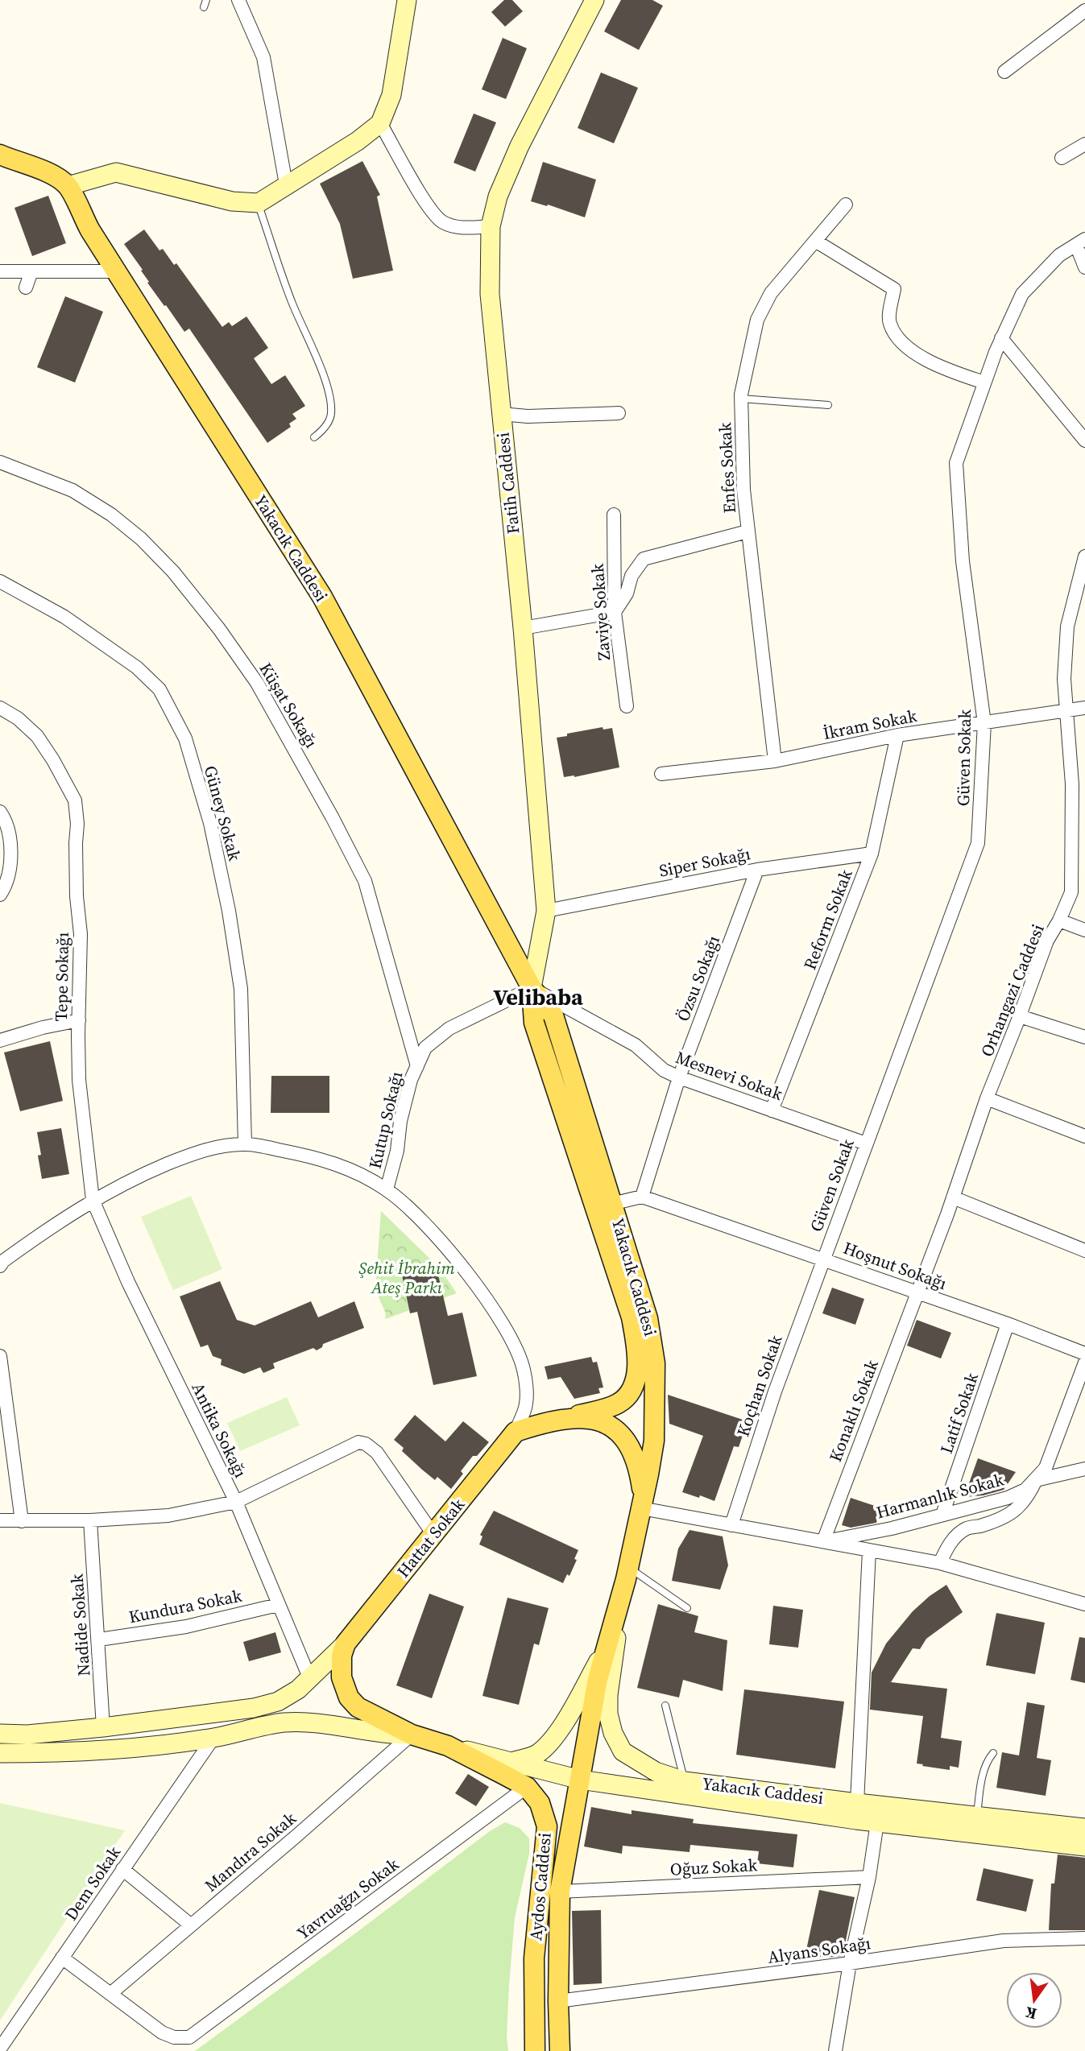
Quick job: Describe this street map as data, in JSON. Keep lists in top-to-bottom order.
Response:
{
  "streets": {
    "main road": ["Yakacık Caddesi", "Hattat Sokak", "Aydos Caddesi"],
    "street": [
      "Enfes Sokak",
      "Fatih Caddesi",
      "Zaviye Sokak",
      "Küşat Sokağı",
      "İkram Sokak",
      "Güven Sokak",
      "Güney Sokak",
      "Siper Sokağı",
      "Reform Sokak",
      "Tepe Sokağı",
      "Özsu Sokağı",
      "Orhangazi Caddesi",
      "Mesnevi Sokak",
      "Kutup Sokağı",
      "Hoşnut Sokağı",
      "Koçhan Sokak",
      "Konaklı Sokak",
      "Latif Sokak",
      "Antika Sokağı",
      "Harmanlık Sokak",
      "Kundura Sokak",
      "Nadide Sokak",
      "Mandıra Sokak",
      "Oğuz Sokak",
      "Dem Sokak",
      "Yavruağzı Sokak",
      "Alyans Sokağı"
    ]
  },
  "crossings": [
    ["Enfes Sokak", "İkram Sokak"],
    ["Fatih Caddesi", "Yakacık Caddesi"],
    ["Fatih Caddesi", "Siper Sokağı"],
    ["Fatih Caddesi", "Mesnevi Sokak"],
    ["Fatih Caddesi", "Kutup Sokağı"],
    ["Yakacık Caddesi", "Mesnevi Sokak"],
    ["Yakacık Caddesi", "Kutup Sokağı"],
    ["Yakacık Caddesi", "Aydos Caddesi"],
    ["Küşat Sokağı", "Kutup Sokağı"],
    ["İkram Sokak", "Güven Sokak"],
    ["İkram Sokak", "Reform Sokak"],
    ["İkram Sokak", "Orhangazi Caddesi"],
    ["Güven Sokak", "Mesnevi Sokak"],
    ["Güven Sokak", "Hoşnut Sokağı"],
    ["Güven Sokak", "Koçhan Sokak"],
    ["Siper Sokağı", "Reform Sokak"],
    ["Siper Sokağı", "Özsu Sokağı"],
    ["Reform Sokak", "Mesnevi Sokak"],
    ["Tepe Sokağı", "Antika Sokağı"],
    ["Özsu Sokağı", "Mesnevi Sokak"],
    ["Özsu Sokağı", "Hoşnut Sokağı"],
    ["Orhangazi Caddesi", "Hoşnut Sokağı"],
    ["Orhangazi Caddesi", "Konaklı Sokak"],
    ["Mesnevi Sokak", "Kutup Sokağı"],
    ["Hoşnut Sokağı", "Koçhan Sokak"],
    ["Hoşnut Sokağı", "Konaklı Sokak"],
    ["Hoşnut Sokağı", "Latif Sokak"],
    ["Konaklı Sokak", "Harmanlık Sokak"],
    ["Latif Sokak", "Harmanlık Sokak"],
    ["Antika Sokağı", "Kundura Sokak"],
    ["Kundura Sokak", "Nadide Sokak"],
    ["Mandıra Sokak", "Aydos Caddesi"],
    ["Mandıra Sokak", "Yavruağzı Sokak"],
    ["Oğuz Sokak", "Aydos Caddesi"],
    ["Aydos Caddesi", "Yavruağzı Sokak"],
    ["Aydos Caddesi", "Alyans Sokağı"]
  ],
  "districts": ["Velibaba"],
  "parks": ["Şehit İbrahim Ateş Parkı"],
  "north": "bottom"
}
